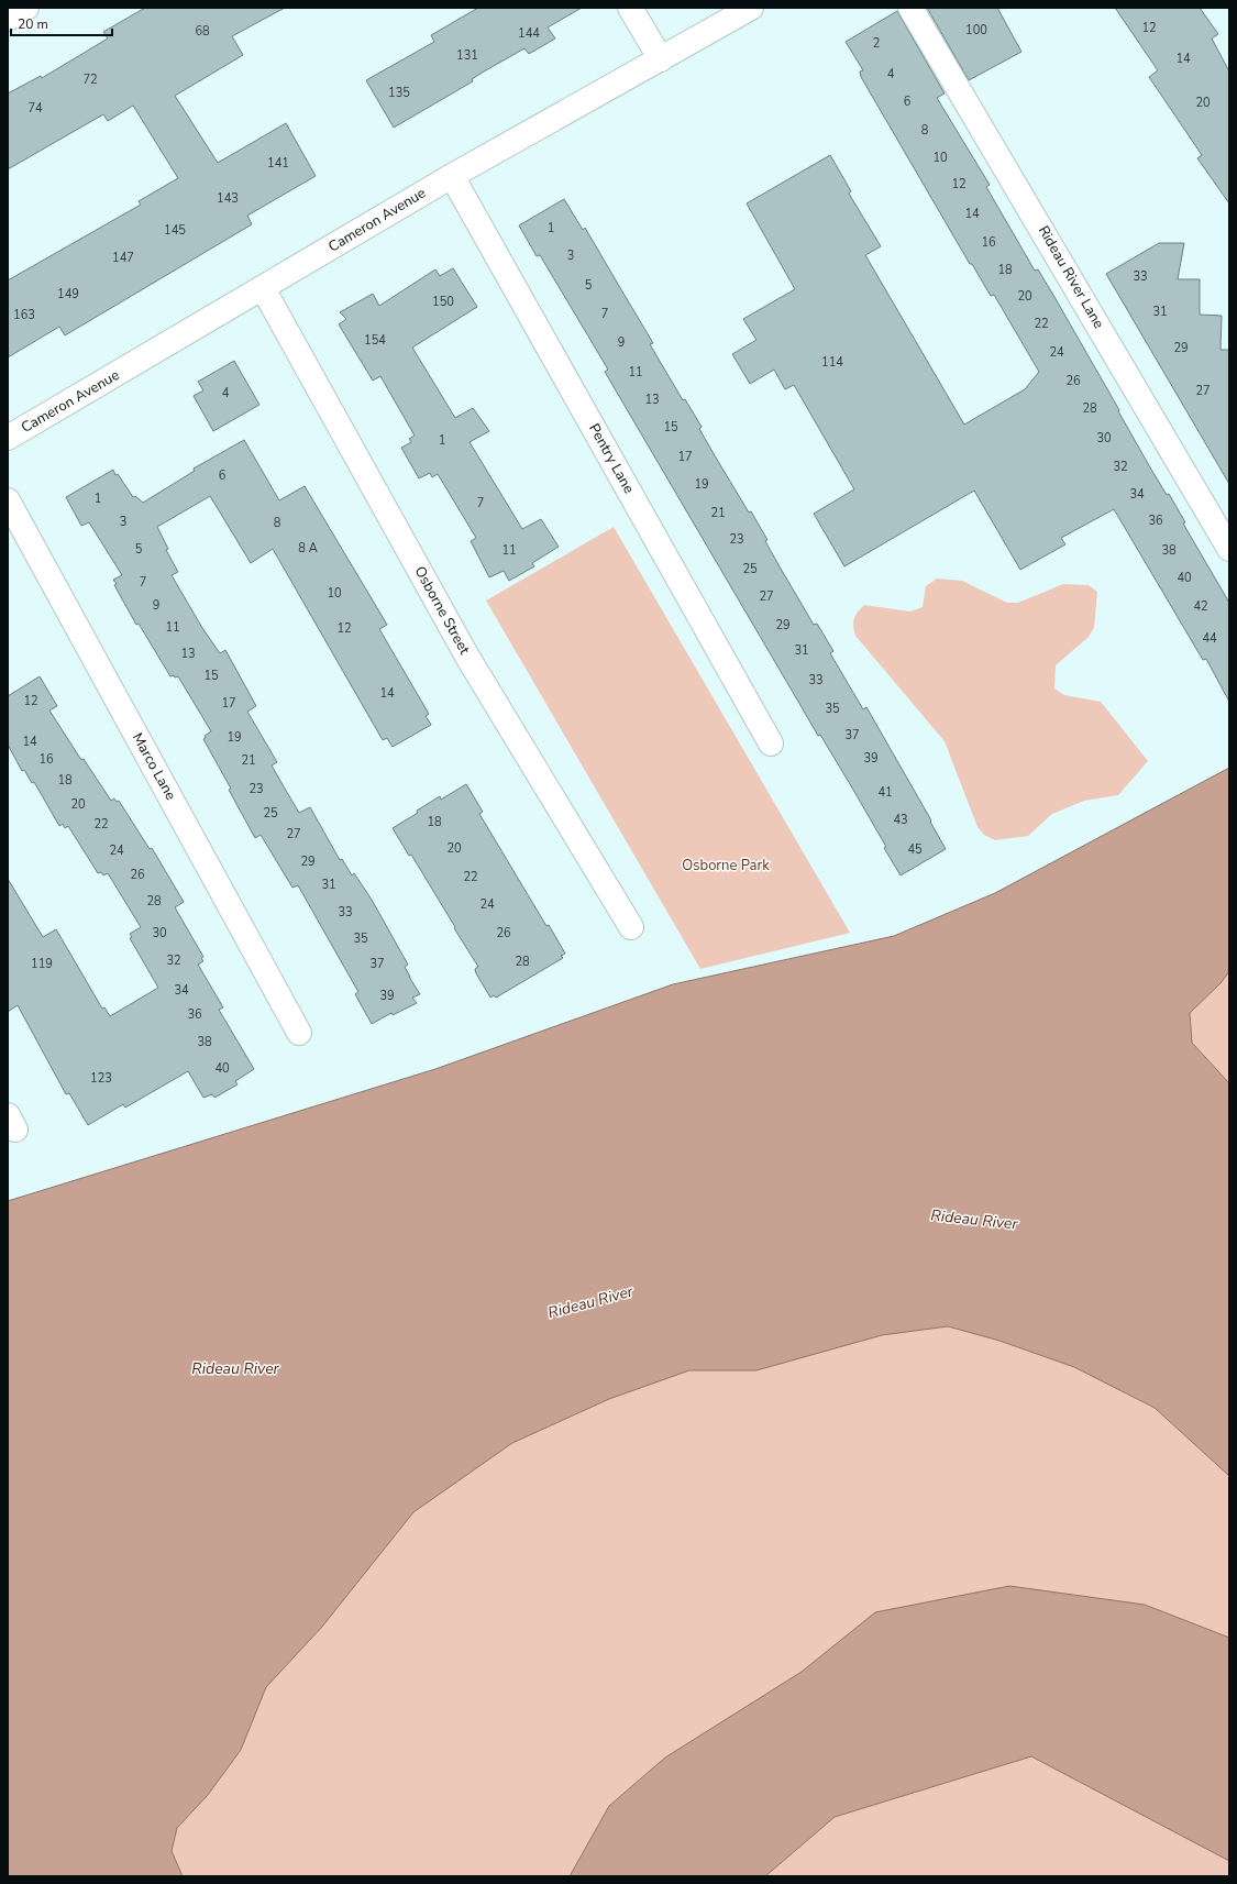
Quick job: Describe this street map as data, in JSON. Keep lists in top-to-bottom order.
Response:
{
  "streets": {
    "street": [
      "Cameron Avenue",
      "Rideau River Lane",
      "Pentry Lane",
      "Osborne Street",
      "Marco Lane"
    ]
  },
  "crossings": [
    ["Cameron Avenue", "Pentry Lane"],
    ["Cameron Avenue", "Osborne Street"]
  ],
  "water": ["Rideau River"],
  "parks": ["Osborne Park"],
  "house_numbers": [
    "12",
    "100",
    "68",
    "144",
    "2",
    "131",
    "14",
    "4",
    "72",
    "135",
    "6",
    "20",
    "74",
    "8",
    "10",
    "141",
    "12",
    "143",
    "14",
    "1",
    "145",
    "16",
    "3",
    "147",
    "18",
    "33",
    "5",
    "149",
    "20",
    "150",
    "31",
    "7",
    "163",
    "22",
    "154",
    "9",
    "29",
    "24",
    "114",
    "11",
    "26",
    "27",
    "4",
    "13",
    "28",
    "15",
    "30",
    "1",
    "17",
    "32",
    "6",
    "19",
    "34",
    "1",
    "7",
    "21",
    "36",
    "3",
    "8",
    "23",
    "8 A",
    "5",
    "11",
    "38",
    "25",
    "40",
    "7",
    "10",
    "27",
    "9",
    "42",
    "29",
    "11",
    "12",
    "44",
    "31",
    "13",
    "15",
    "33",
    "14",
    "12",
    "17",
    "35",
    "37",
    "19",
    "14",
    "39",
    "16",
    "21",
    "18",
    "23",
    "41",
    "20",
    "25",
    "43",
    "18",
    "22",
    "27",
    "20",
    "45",
    "24",
    "29",
    "26",
    "22",
    "31",
    "28",
    "24",
    "33",
    "30",
    "26",
    "35",
    "32",
    "28",
    "119",
    "37",
    "34",
    "39",
    "36",
    "38",
    "40",
    "123"
  ],
  "scale_bar": "20 m"
}
